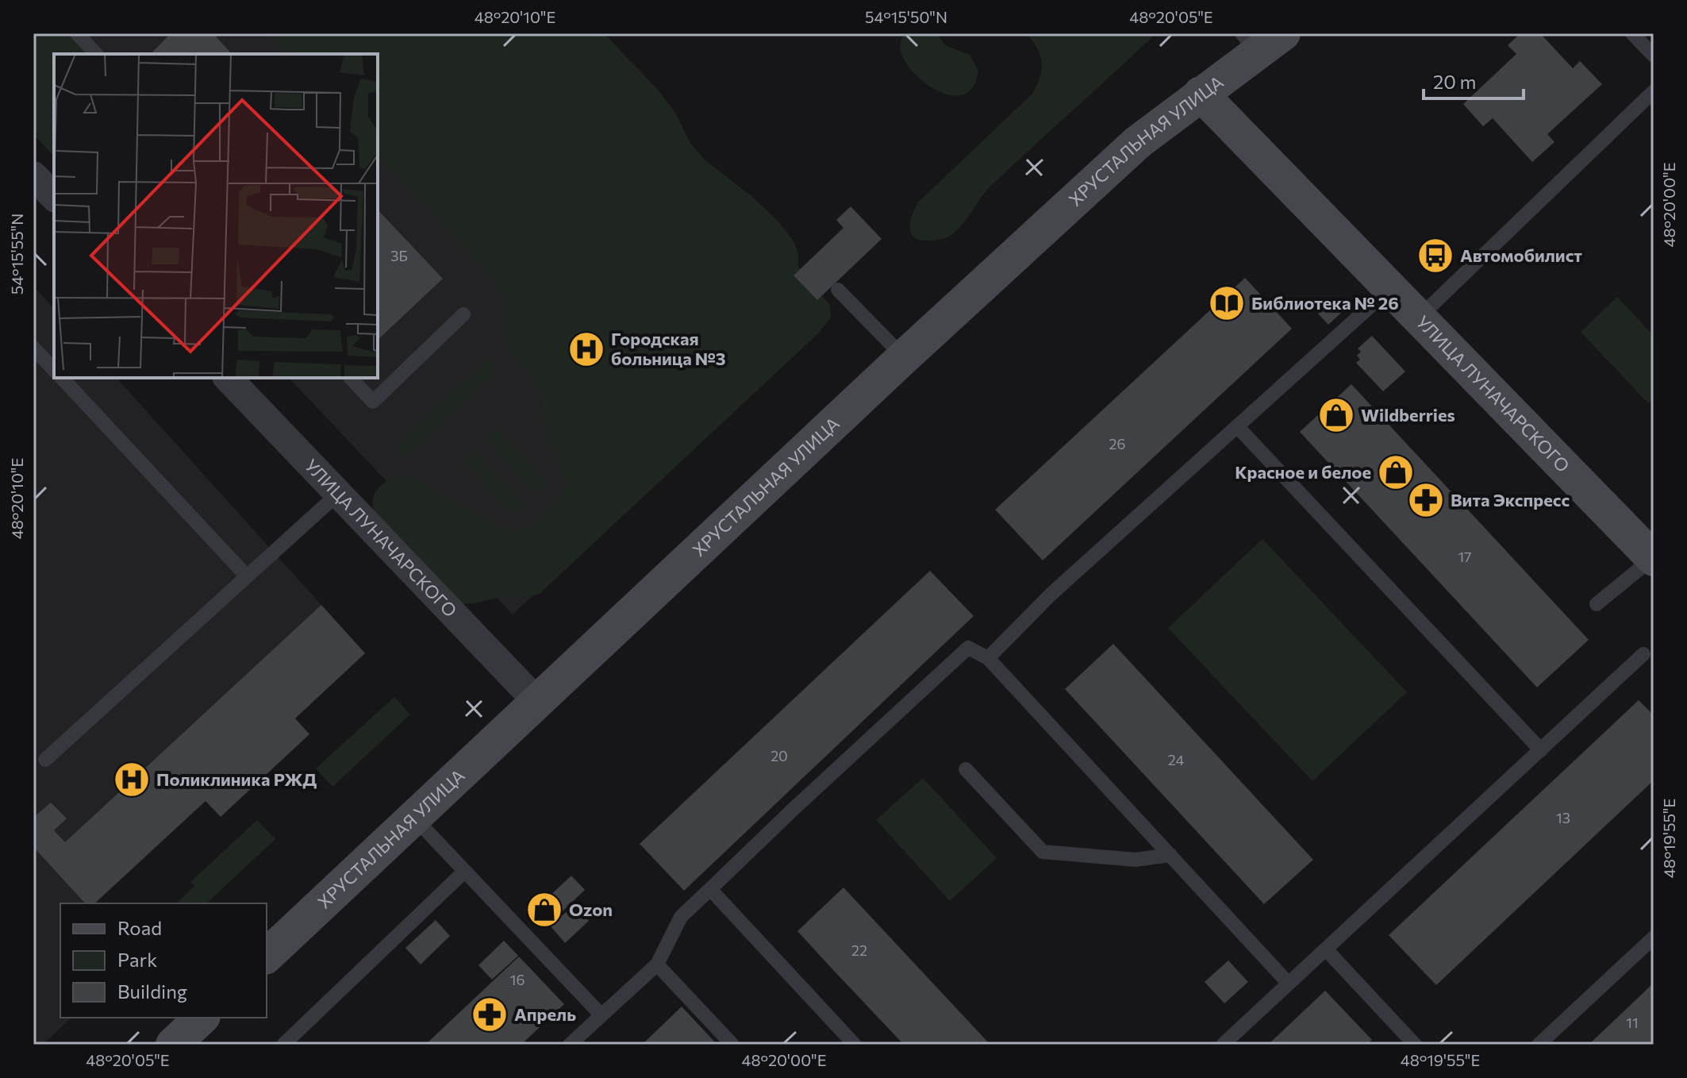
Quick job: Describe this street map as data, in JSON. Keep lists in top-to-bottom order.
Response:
{
  "streets": {
    "main road": ["ХРУСТАЛЬНАЯ УЛИЦА", "УЛИЦА ЛУНАЧАРСКОГО"]
  },
  "crossings": [
    ["ХРУСТАЛЬНАЯ УЛИЦА", "УЛИЦА ЛУНАЧАРСКОГО"]
  ],
  "places": {
    "bus stop": ["Автомобилист"],
    "library": ["Библиотека № 26"],
    "hospital": ["Городская больница №3", "Поликлиника РЖД"],
    "shop": ["Wildberries", "Красное и белое", "Ozon"],
    "pharmacy": ["Вита Экспресс", "Апрель"]
  },
  "house_numbers": [
    "3Б",
    "26",
    "17",
    "20",
    "24",
    "13",
    "22",
    "16",
    "11"
  ],
  "legend": ["Road", "Park", "Building"],
  "scale_bar": "20 m",
  "coordinates": [
    "48°20'10\"E",
    "54°15'50\"N",
    "48°20'05\"E",
    "48°20'00\"E",
    "54°15'55\"N",
    "48°19'55\"E"
  ]
}
